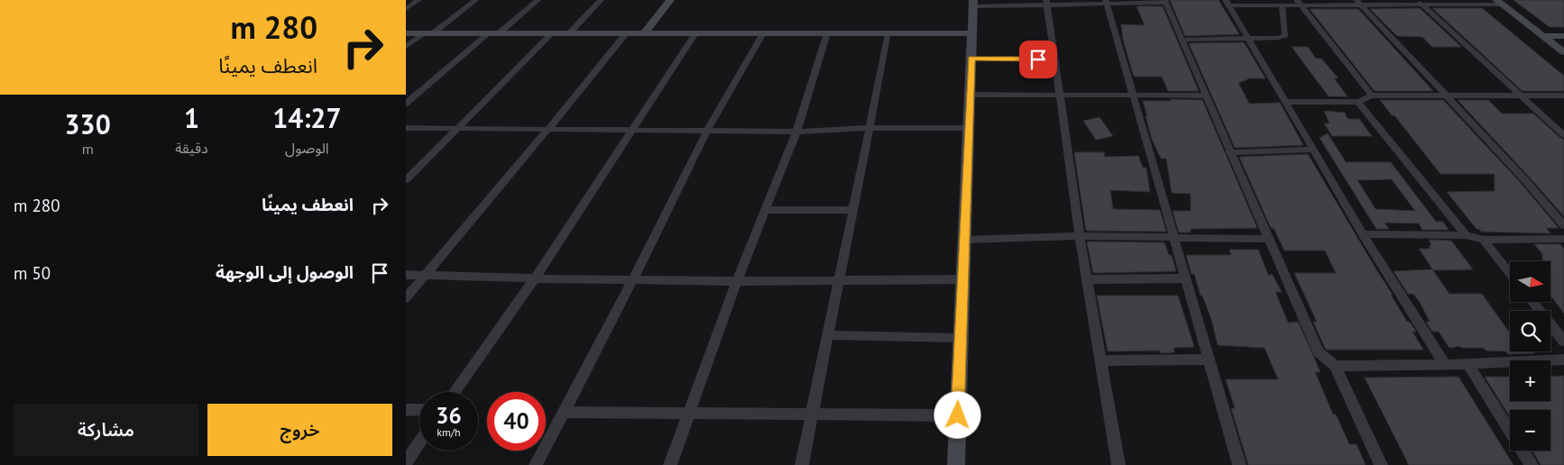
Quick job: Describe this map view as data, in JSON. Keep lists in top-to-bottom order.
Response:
{
  "north": "right",
  "page": {
    "turn": ["280 m", "انعطف يمينًا"],
    "eta": [
      "14:27",
      "الوصول",
      "1",
      "دقيقة",
      "330",
      "m"
    ],
    "list": [
      {
        "name": "انعطف يمينًا",
        "value": "280 m"
      },
      {
        "name": "الوصول إلى الوجهة",
        "value": "50 m"
      }
    ],
    "map_buttons": ["+", "−"],
    "speed": "36 km/h",
    "limit": "40",
    "buttons": ["خروج", "مشاركة"]
  }
}
